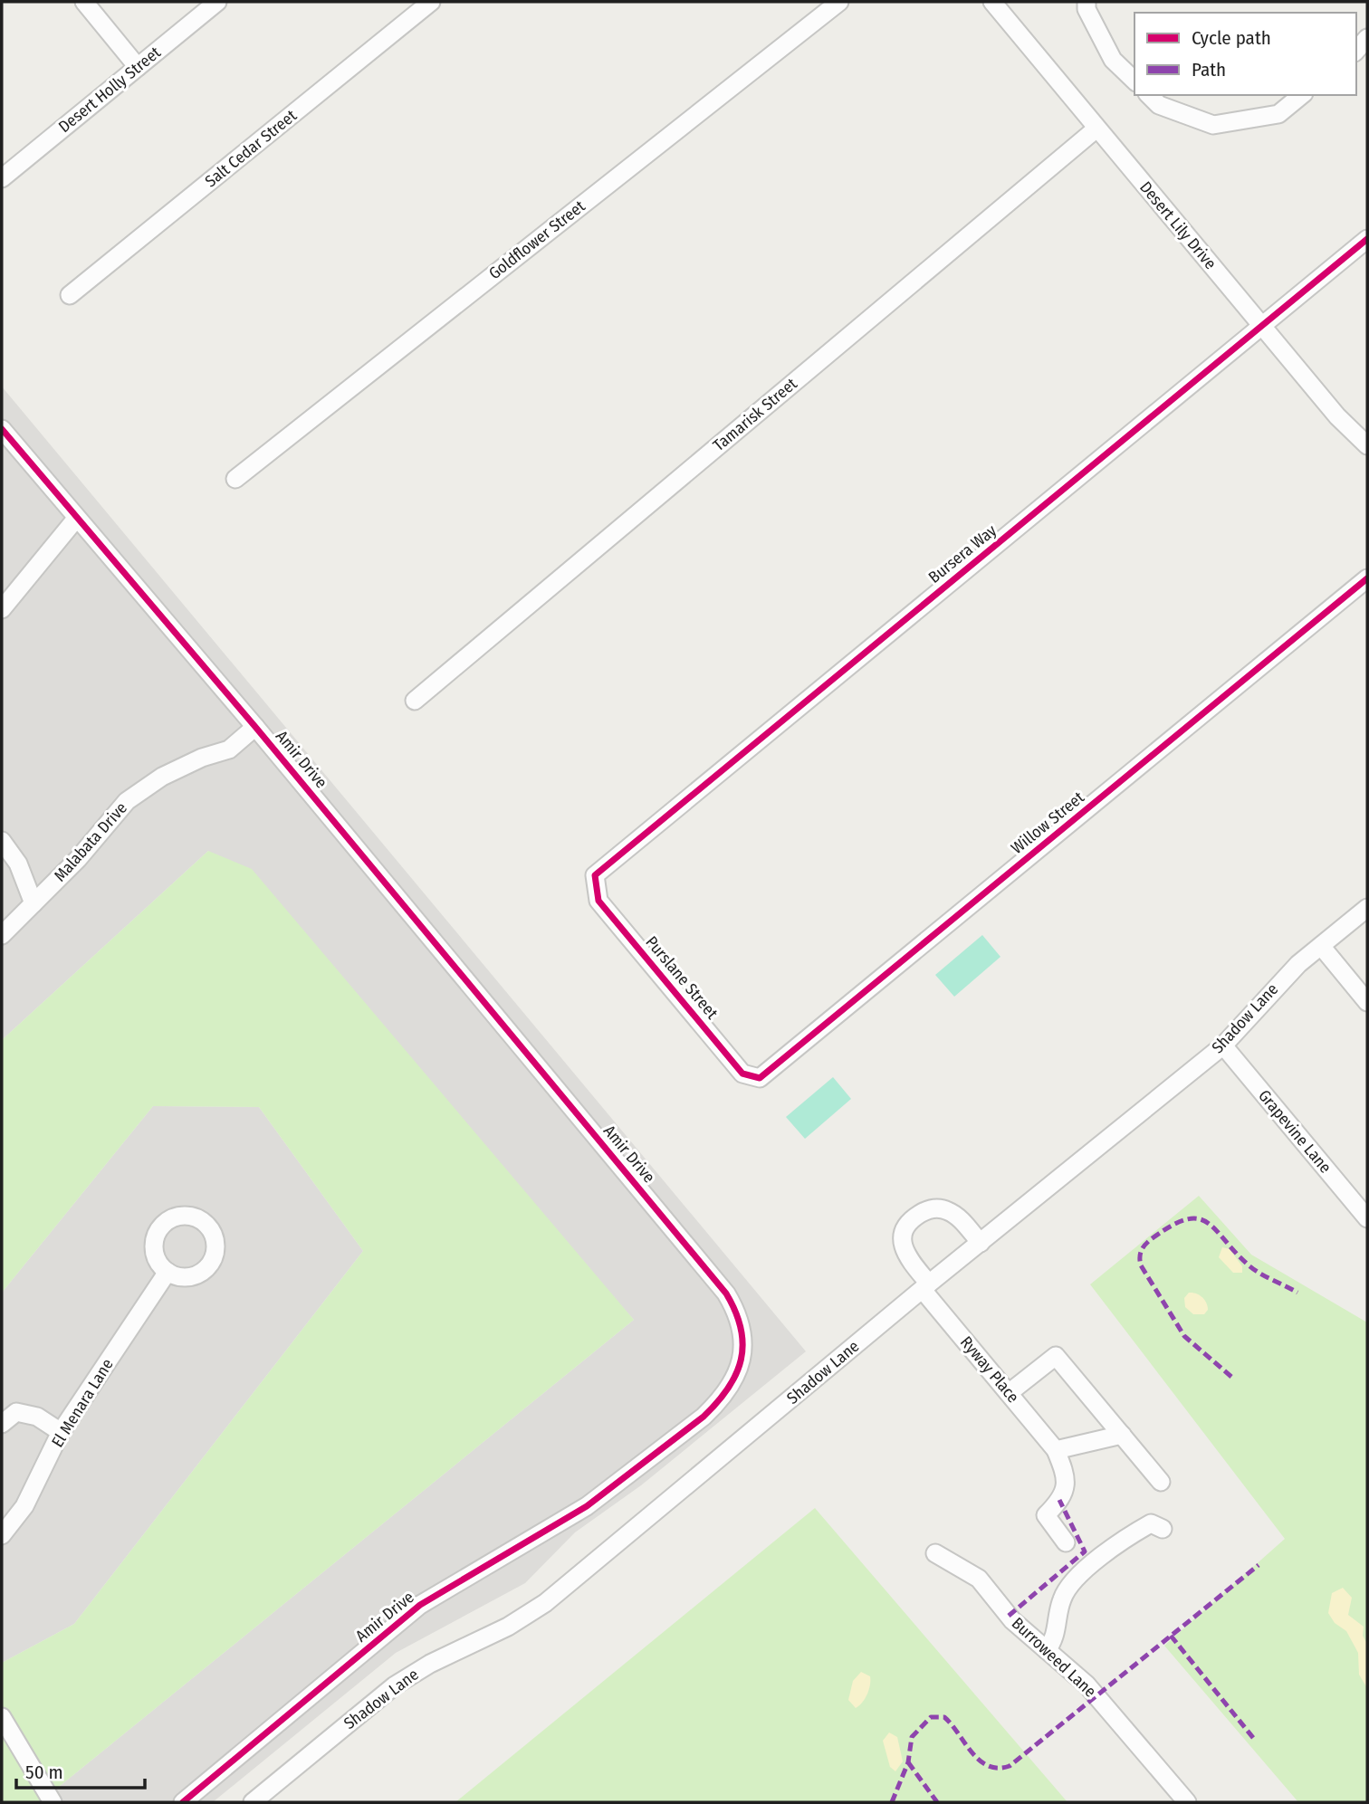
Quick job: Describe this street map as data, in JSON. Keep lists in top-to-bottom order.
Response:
{
  "streets": {
    "street": [
      "Desert Holly Street",
      "Salt Cedar Street",
      "Desert Lily Drive",
      "Goldflower Street",
      "Tamarisk Street",
      "Bursera Way",
      "Amir Drive",
      "Willow Street",
      "Malabata Drive",
      "Purslane Street",
      "Shadow Lane",
      "Grapevine Lane",
      "Ryway Place",
      "El Menara Lane",
      "Burroweed Lane"
    ]
  },
  "crossings": [
    ["Desert Lily Drive", "Tamarisk Street"],
    ["Desert Lily Drive", "Bursera Way"],
    ["Bursera Way", "Purslane Street"],
    ["Amir Drive", "Malabata Drive"],
    ["Willow Street", "Purslane Street"],
    ["Shadow Lane", "Grapevine Lane"],
    ["Shadow Lane", "Ryway Place"]
  ],
  "legend": ["Cycle path", "Path"],
  "scale_bar": "50 m"
}
